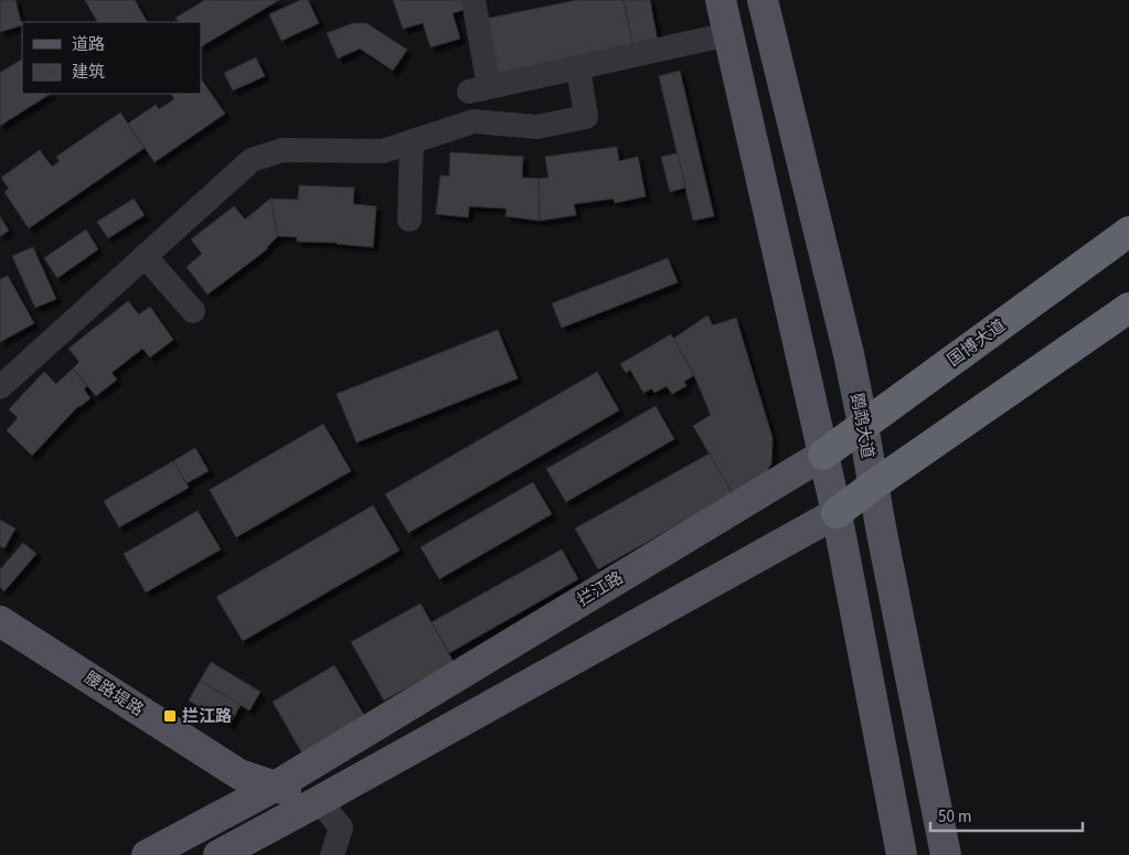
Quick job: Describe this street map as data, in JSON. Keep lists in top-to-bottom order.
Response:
{
  "streets": {
    "highway": ["国博大道"],
    "main road": ["鹦鹉大道", "拦江路", "腰路堤路"]
  },
  "crossings": [
    ["国博大道", "鹦鹉大道"],
    ["国博大道", "拦江路"],
    ["拦江路", "腰路堤路"]
  ],
  "places": {
    "transit": ["拦江路"]
  },
  "legend": ["道路", "建筑"],
  "scale_bar": "50 m"
}
